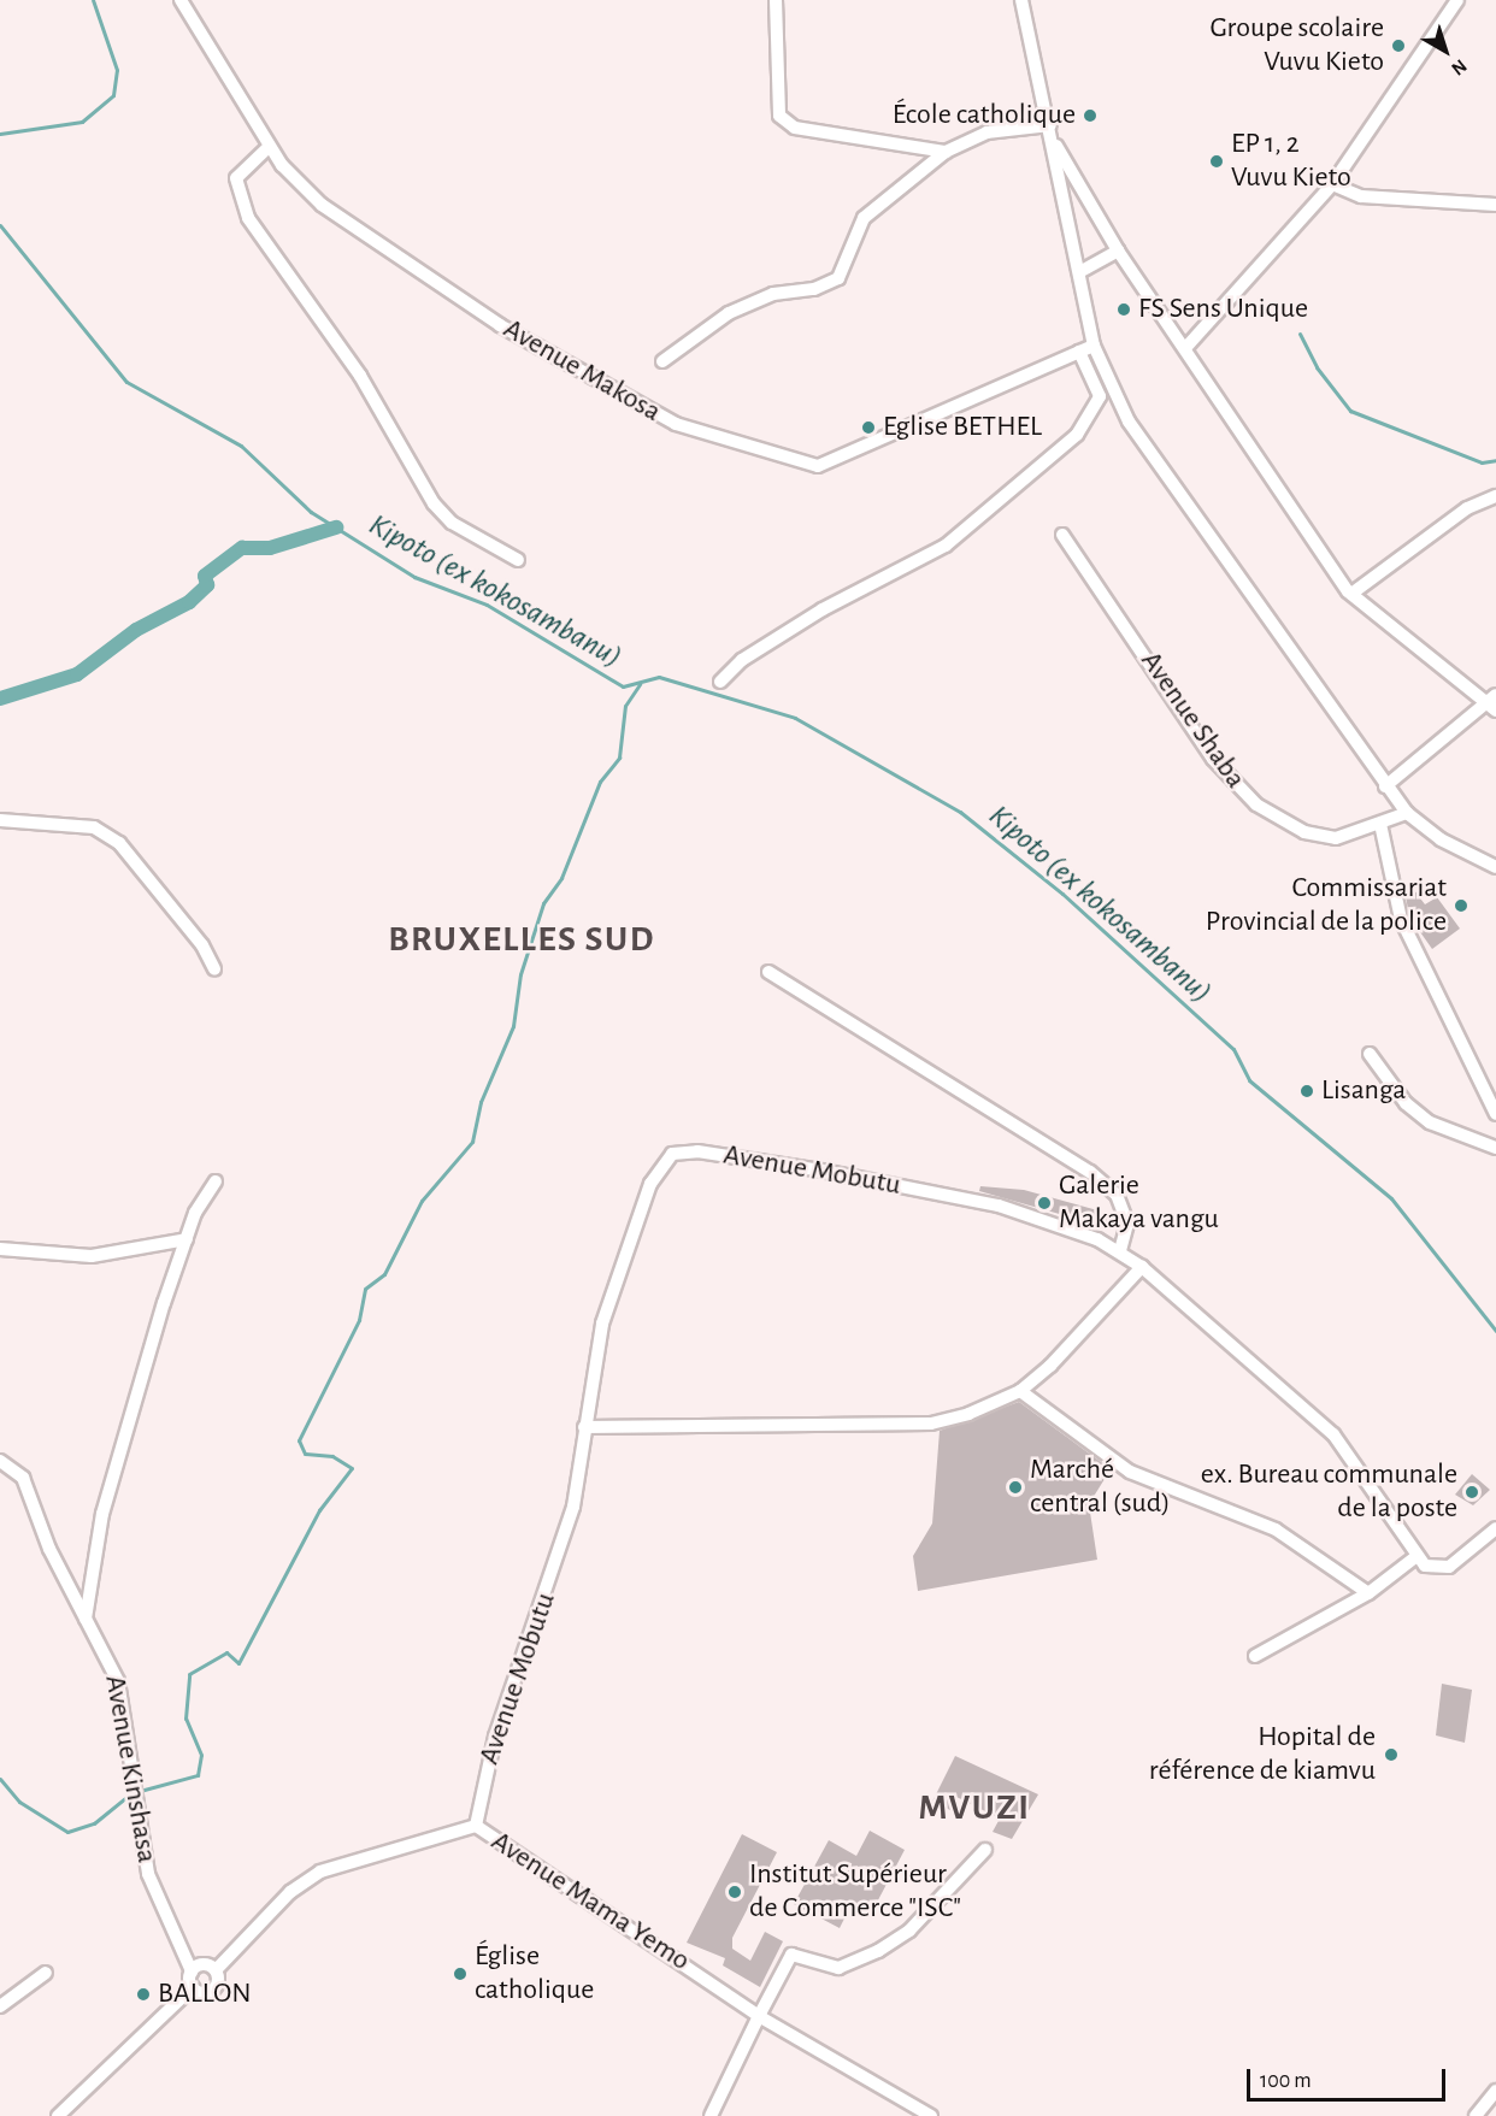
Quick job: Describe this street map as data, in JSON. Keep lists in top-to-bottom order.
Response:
{
  "streets": {
    "street": [
      "Avenue Makosa",
      "Avenue Shaba",
      "Avenue Mobutu",
      "Avenue Kinshasa",
      "Avenue Mama Yemo"
    ]
  },
  "crossings": [
    ["Avenue Mobutu", "Avenue Mama Yemo"],
    ["Avenue Kinshasa", "Avenue Mama Yemo"]
  ],
  "districts": ["BRUXELLES SUD", "MVUZI"],
  "water": ["Kipoto (ex kokosambanu)"],
  "places": [
    "Groupe scolaire Vuvu Kieto",
    "École catholique",
    "EP 1, 2 Vuvu Kieto",
    "FS Sens Unique",
    "Eglise BETHEL",
    "Commissariat Provincial de la police",
    "Lisanga",
    "Galerie Makaya vangu",
    "Marché central (sud)",
    "ex. Bureau communale de la poste",
    "Hopital de référence de kiamvu",
    "Institut Supérieur de Commerce \"ISC\"",
    "Église catholique",
    "BALLON"
  ],
  "scale_bar": "100 m",
  "north": "bottom right"
}
